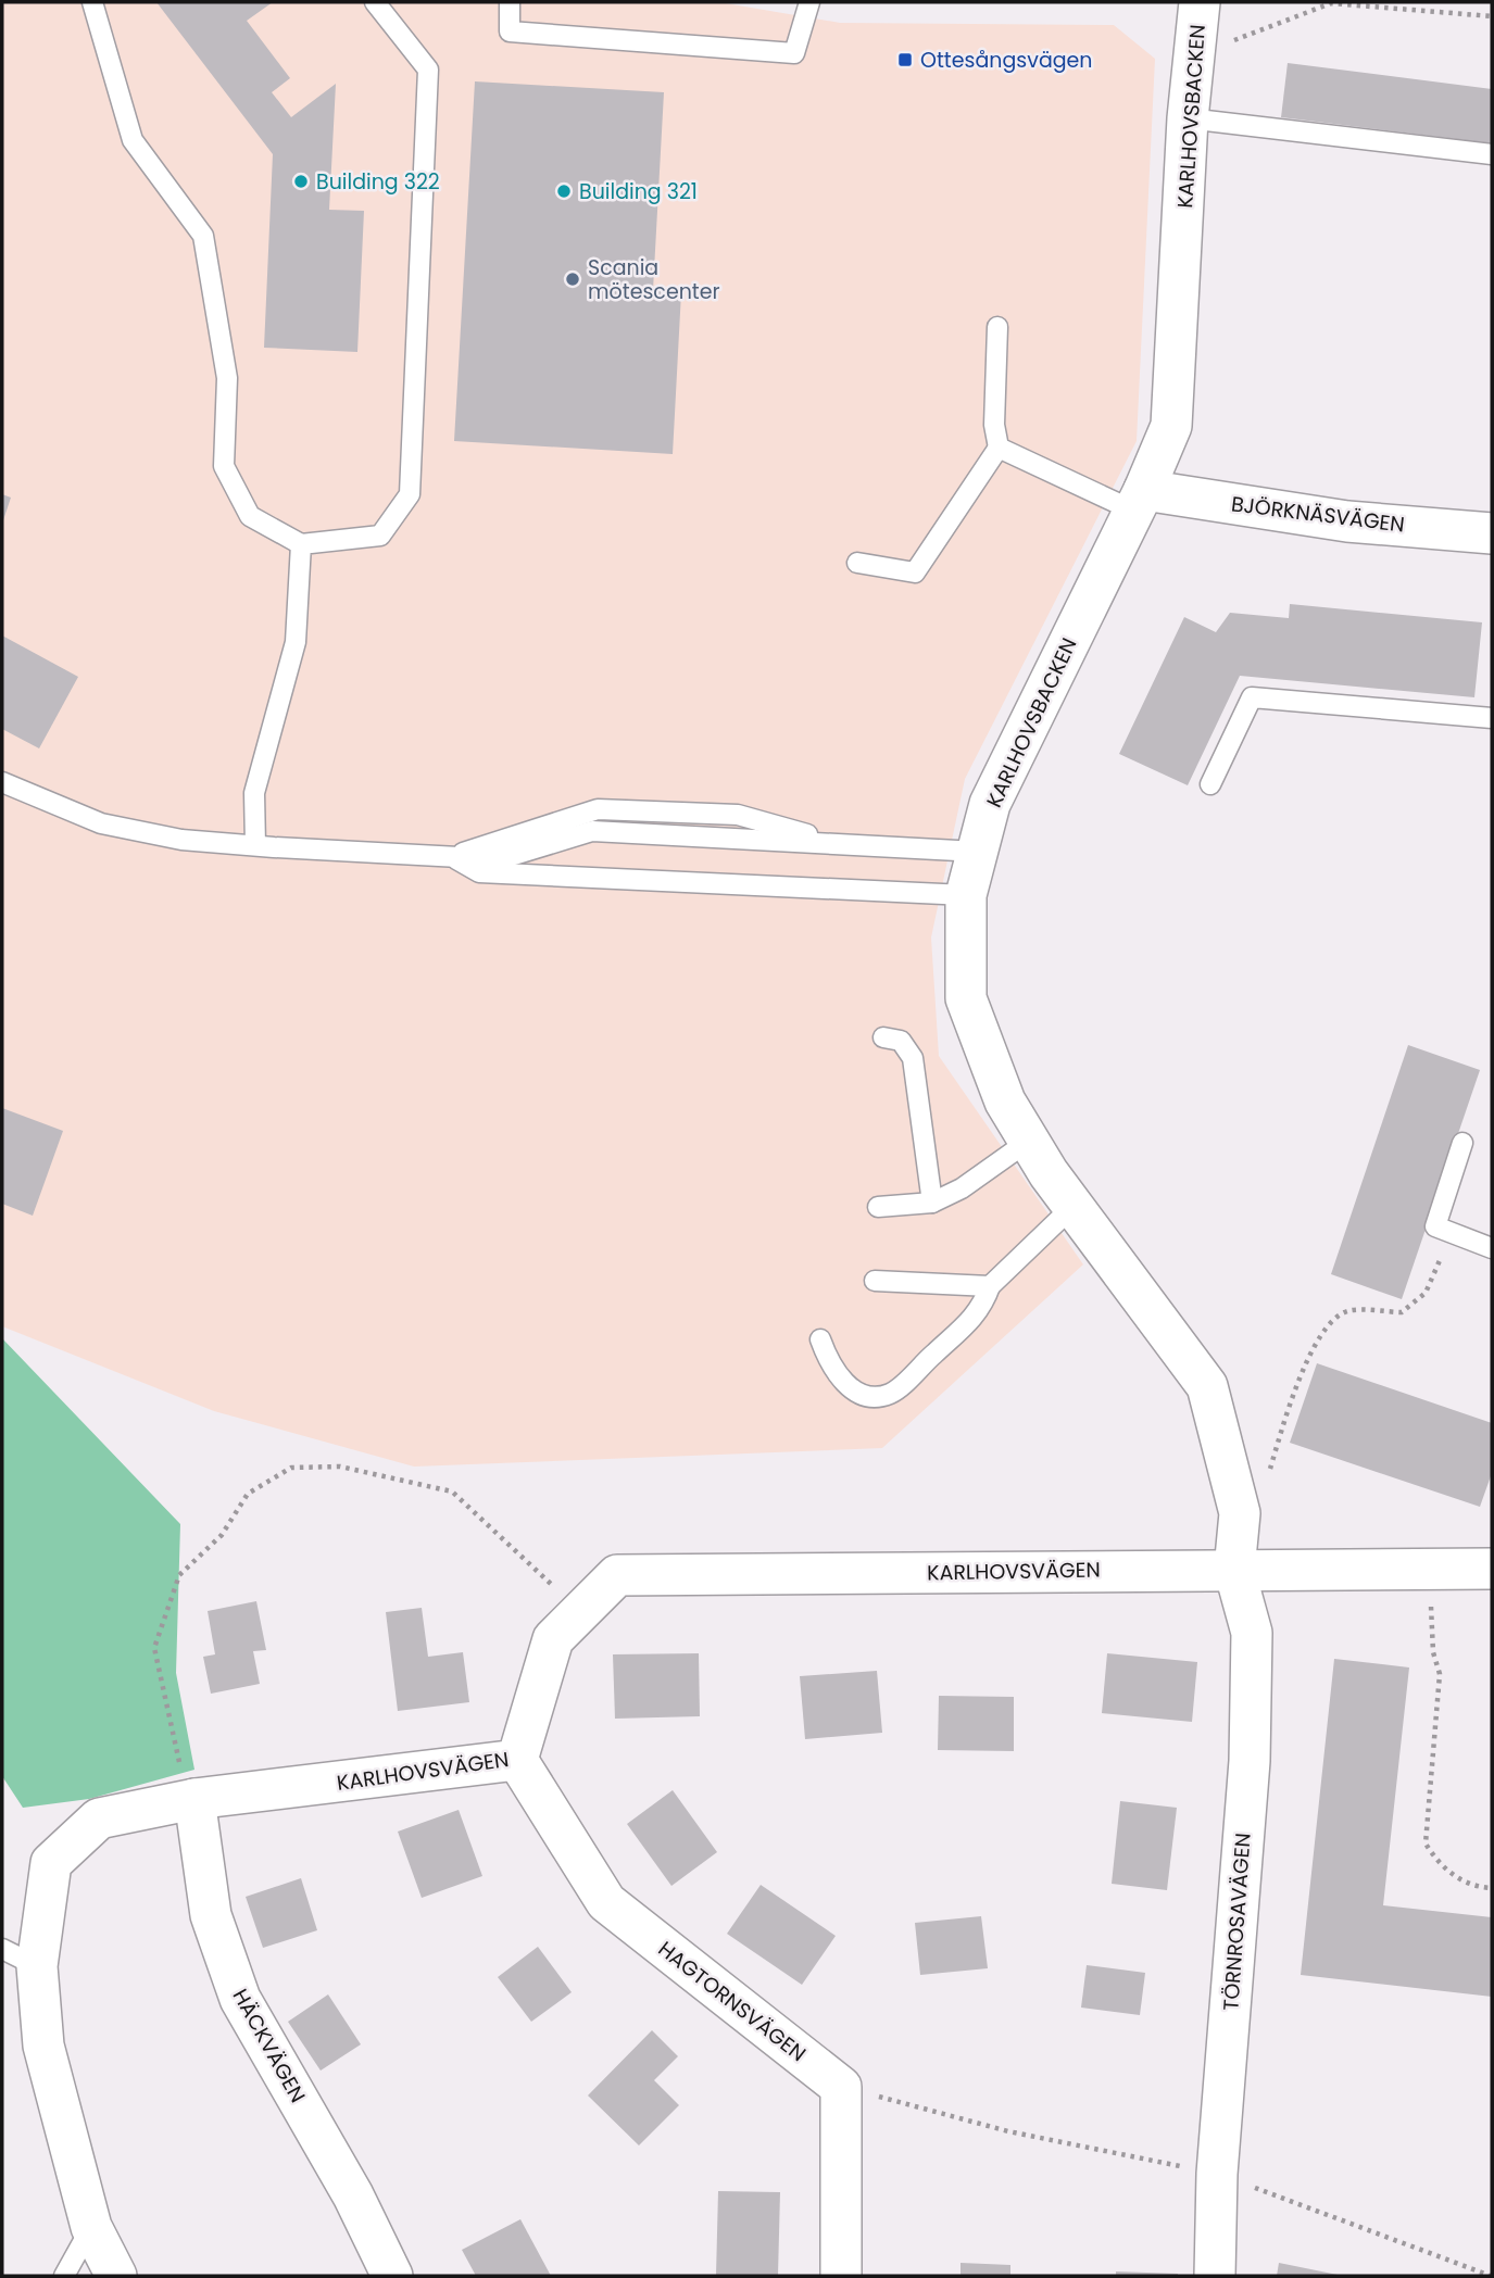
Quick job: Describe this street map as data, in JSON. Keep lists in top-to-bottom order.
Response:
{
  "streets": {
    "street": [
      "KARLHOVSBACKEN",
      "BJÖRKNÄSVÄGEN",
      "KARLHOVSVÄGEN",
      "TÖRNROSAVÄGEN",
      "HAGTORNSVÄGEN",
      "HÄCKVÄGEN"
    ]
  },
  "crossings": [
    ["KARLHOVSBACKEN", "BJÖRKNÄSVÄGEN"],
    ["KARLHOVSBACKEN", "KARLHOVSVÄGEN"],
    ["KARLHOVSBACKEN", "TÖRNROSAVÄGEN"],
    ["KARLHOVSVÄGEN", "TÖRNROSAVÄGEN"],
    ["KARLHOVSVÄGEN", "HAGTORNSVÄGEN"],
    ["KARLHOVSVÄGEN", "HÄCKVÄGEN"]
  ],
  "places": {
    "transit": ["Ottesångsvägen"],
    "other": ["Building 322", "Building 321", "Scania mötescenter"]
  }
}
